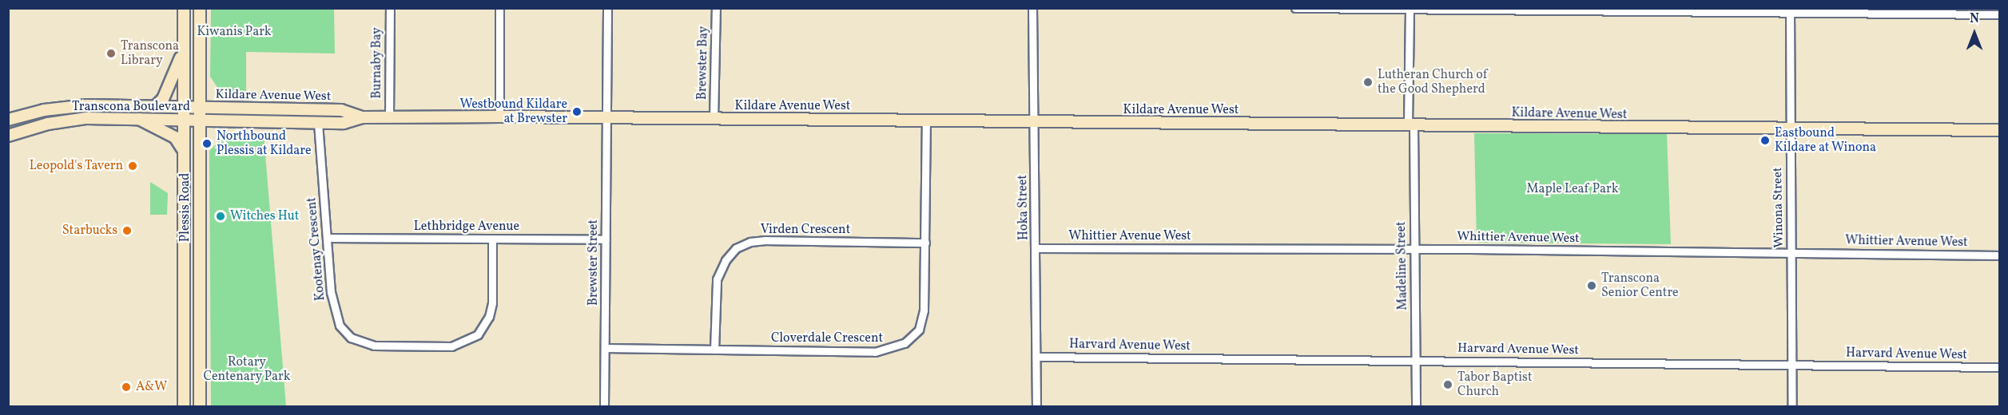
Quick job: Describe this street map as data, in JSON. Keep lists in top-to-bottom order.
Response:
{
  "streets": {
    "street": [
      "Burnaby Bay",
      "Brewster Bay",
      "Kildare Avenue West",
      "Transcona Boulevard",
      "Plessis Road",
      "Hoka Street",
      "Winona Street",
      "Lethbridge Avenue",
      "Virden Crescent",
      "Whittier Avenue West",
      "Kootenay Crescent",
      "Brewster Street",
      "Madeline Street",
      "Cloverdale Crescent",
      "Harvard Avenue West"
    ]
  },
  "crossings": [
    ["Burnaby Bay", "Kildare Avenue West"],
    ["Brewster Bay", "Kildare Avenue West"],
    ["Kildare Avenue West", "Transcona Boulevard"],
    ["Kildare Avenue West", "Plessis Road"],
    ["Kildare Avenue West", "Hoka Street"],
    ["Kildare Avenue West", "Winona Street"],
    ["Kildare Avenue West", "Kootenay Crescent"],
    ["Kildare Avenue West", "Brewster Street"],
    ["Kildare Avenue West", "Madeline Street"],
    ["Kildare Avenue West", "Cloverdale Crescent"],
    ["Transcona Boulevard", "Plessis Road"],
    ["Hoka Street", "Whittier Avenue West"],
    ["Hoka Street", "Harvard Avenue West"],
    ["Winona Street", "Whittier Avenue West"],
    ["Winona Street", "Harvard Avenue West"],
    ["Lethbridge Avenue", "Kootenay Crescent"],
    ["Lethbridge Avenue", "Brewster Street"],
    ["Virden Crescent", "Cloverdale Crescent"],
    ["Whittier Avenue West", "Madeline Street"],
    ["Brewster Street", "Cloverdale Crescent"],
    ["Madeline Street", "Harvard Avenue West"]
  ],
  "parks": ["Kiwanis Park", "Maple Leaf Park", "Rotary Centenary Park"],
  "places": [
    "Transcona Library",
    "Lutheran Church of the Good Shepherd",
    "Westbound Kildare at Brewster",
    "Eastbound Kildare at Winona",
    "Northbound Plessis at Kildare",
    "Leopold's Tavern",
    "Witches Hut",
    "Starbucks",
    "Transcona Senior Centre",
    "Tabor Baptist Church",
    "A&W"
  ],
  "north": "top"
}
